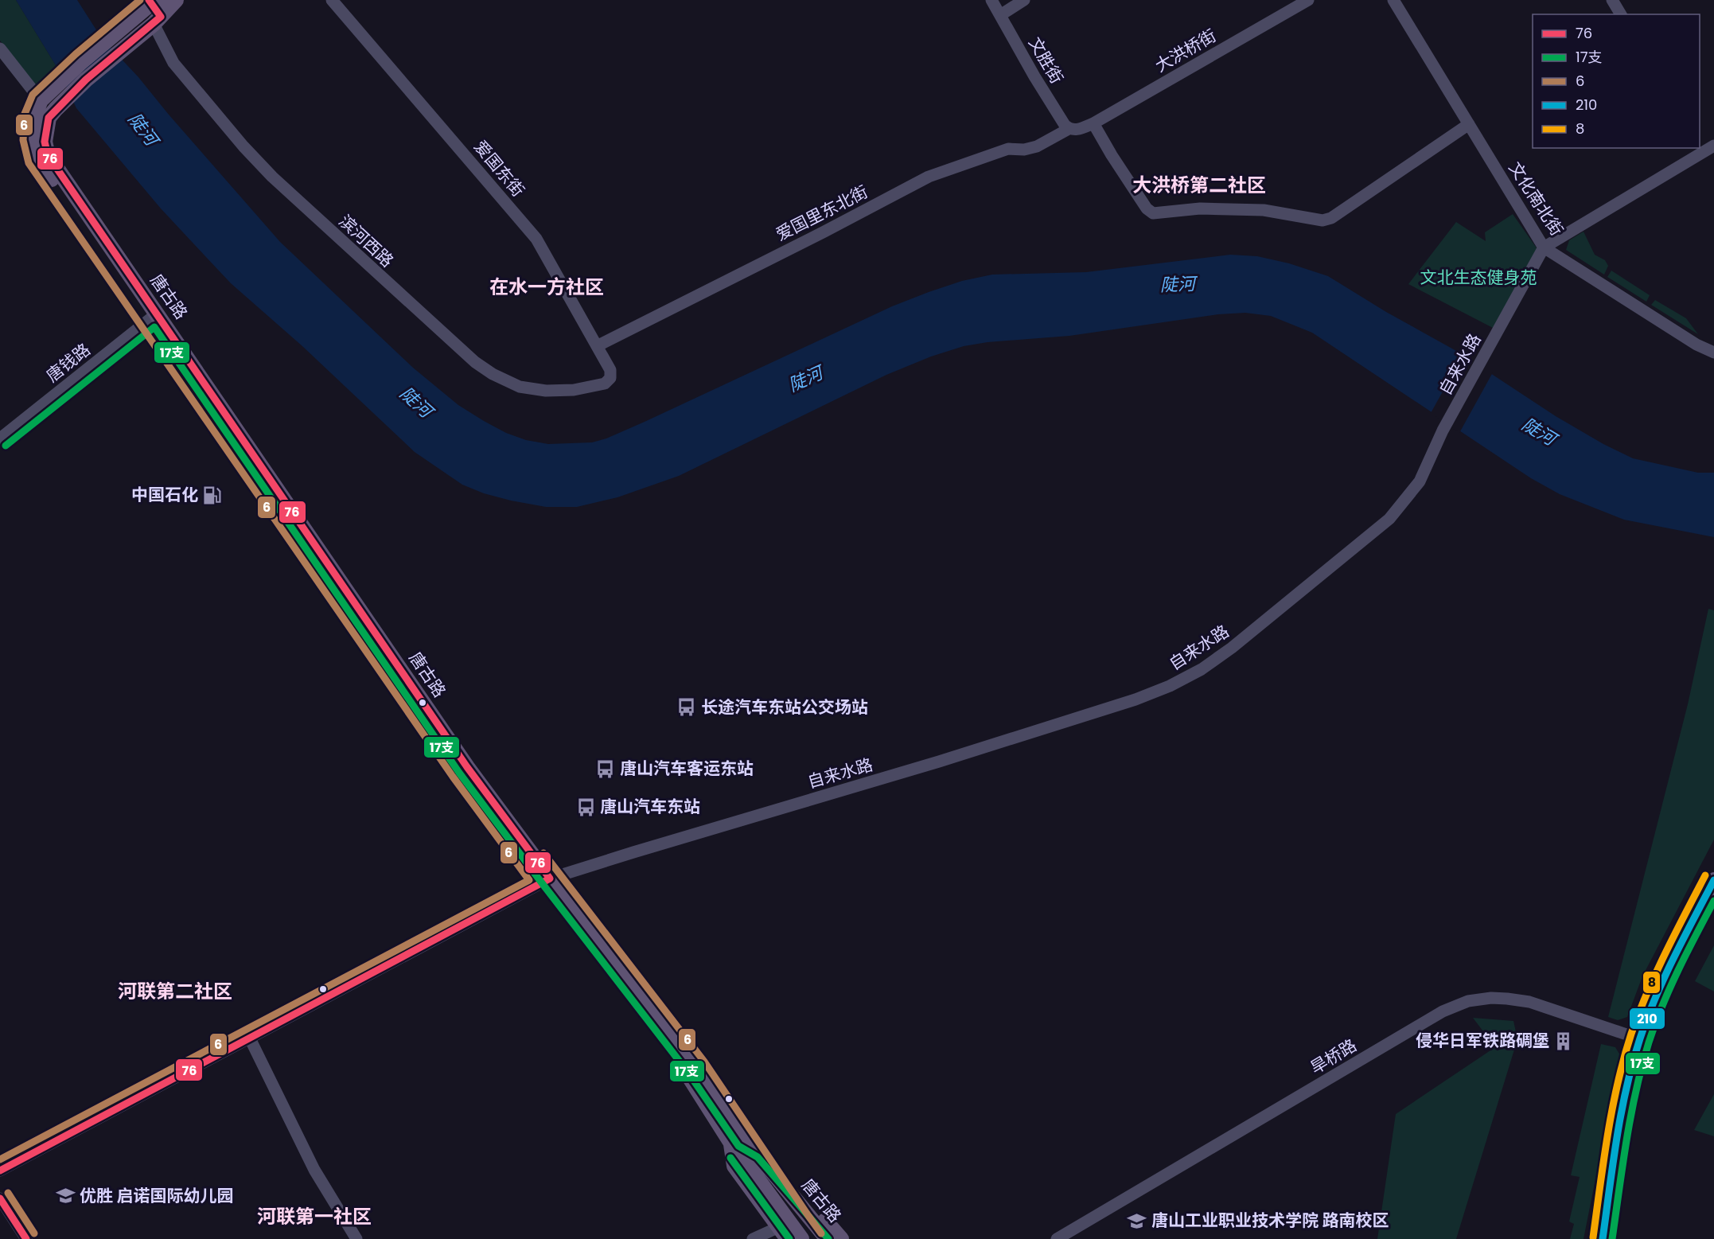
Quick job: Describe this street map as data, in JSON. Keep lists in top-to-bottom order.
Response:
{
  "streets": {
    "main road": ["唐古路"],
    "street": [
      "大洪桥街",
      "文胜街",
      "爱国东街",
      "文化南北街",
      "爱国里东北街",
      "滨河西路",
      "唐钱路",
      "自来水路",
      "旱桥路"
    ]
  },
  "crossings": [
    ["大洪桥街", "文胜街"],
    ["大洪桥街", "爱国里东北街"],
    ["文胜街", "爱国里东北街"],
    ["爱国东街", "爱国里东北街"],
    ["爱国东街", "滨河西路"],
    ["文化南北街", "自来水路"],
    ["滨河西路", "唐古路"],
    ["唐古路", "唐钱路"],
    ["唐古路", "自来水路"]
  ],
  "districts": [
    "大洪桥第二社区",
    "在水一方社区",
    "河联第二社区",
    "河联第一社区"
  ],
  "water": ["陡河"],
  "parks": ["文北生态健身苑"],
  "places": {
    "fuel station": ["中国石化"],
    "bus stop": ["长途汽车东站公交场站", "唐山汽车客运东站", "唐山汽车东站"],
    "building": ["侵华日军铁路碉堡"],
    "school or university": ["优胜 启诺国际幼儿园", "唐山工业职业技术学院 路南校区"]
  },
  "lines": [
    "transit line 76",
    "transit line 6",
    "transit line 17支",
    "transit line 8",
    "transit line 210"
  ],
  "legend": [
    "76",
    "17支",
    "6",
    "210",
    "8"
  ]
}
